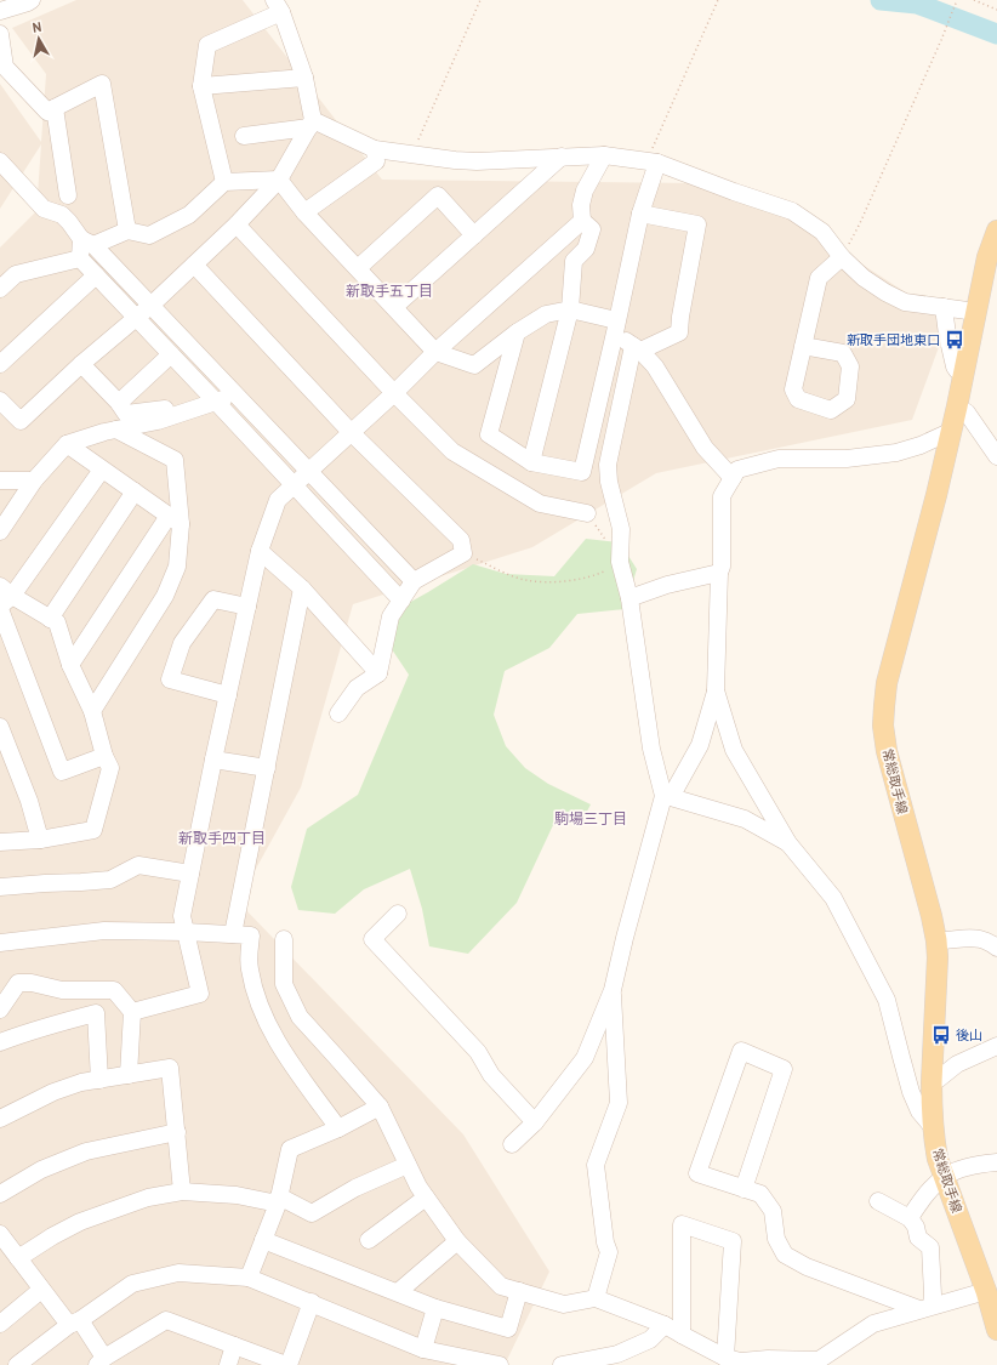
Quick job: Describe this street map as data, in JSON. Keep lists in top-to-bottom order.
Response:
{
  "streets": {
    "main road": ["常総取手線"]
  },
  "districts": ["新取手五丁目", "駒場三丁目", "新取手四丁目"],
  "places": {
    "bus stop": ["新取手団地東口", "後山"]
  },
  "north": "top"
}
